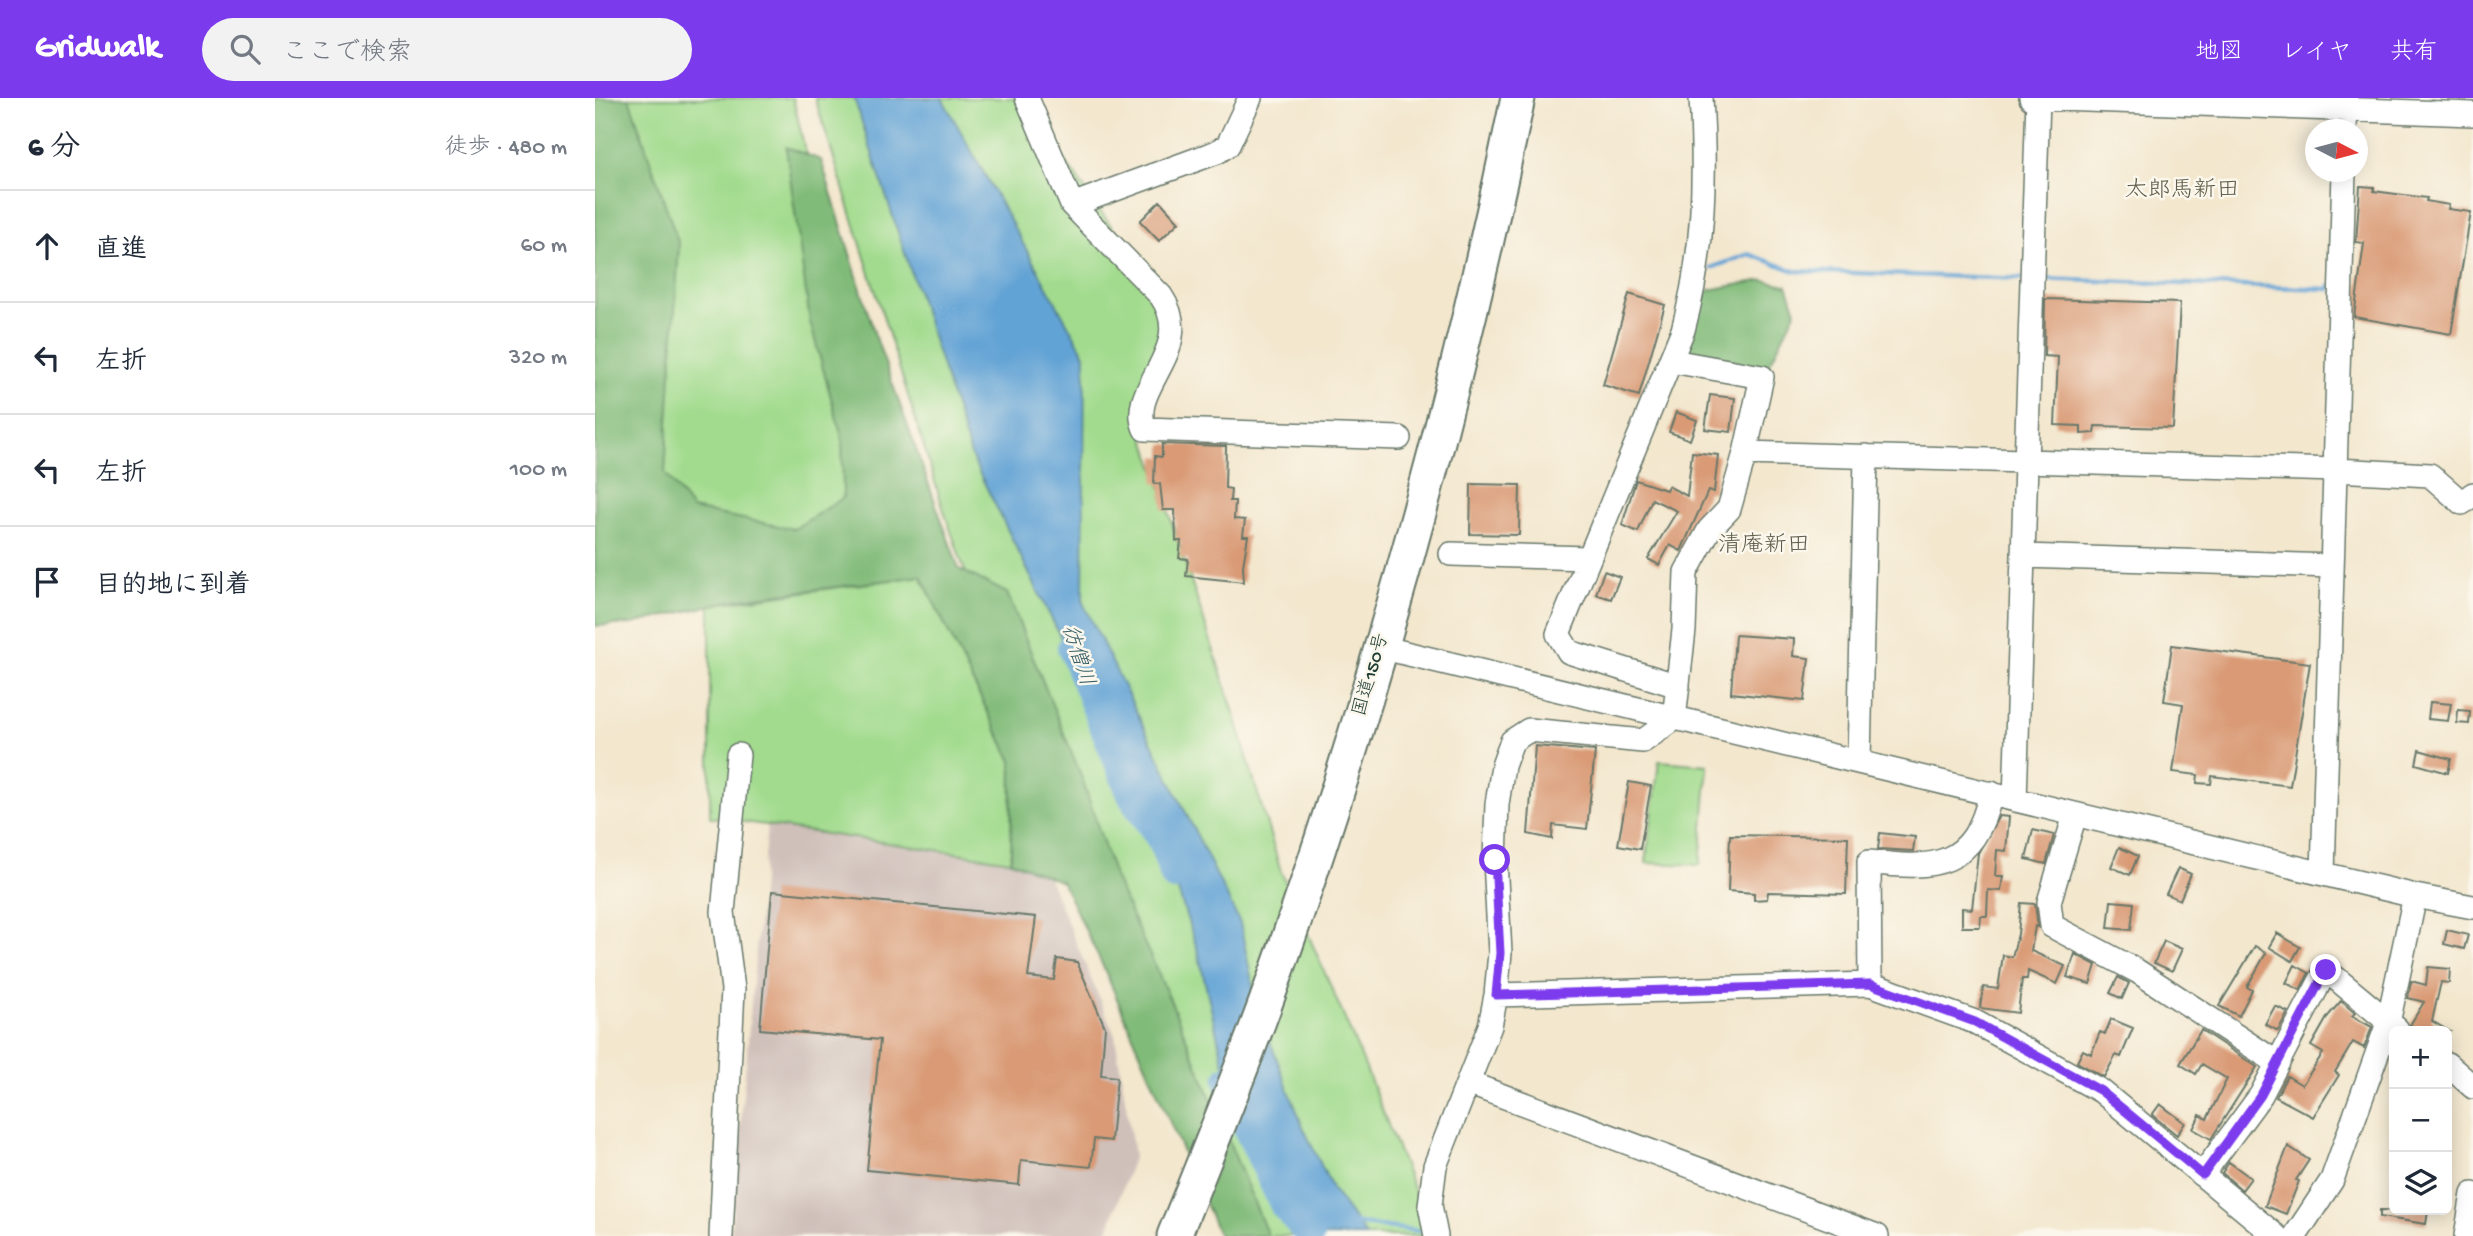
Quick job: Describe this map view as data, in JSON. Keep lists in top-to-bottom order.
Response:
{
  "streets": {
    "highway": ["国道150号"]
  },
  "districts": ["太郎馬新田", "清庵新田"],
  "water": ["彷僧川"],
  "north": "right",
  "page": {
    "header": "Gridwalk",
    "search": "ここで検索",
    "nav": ["地図", "レイヤ", "共有"],
    "heading": ["6 分", "徒歩 · 480 m"],
    "list": [
      ["直進", "60 m"],
      ["左折", "320 m"],
      ["左折", "100 m"],
      "目的地に到着"
    ],
    "map_buttons": ["+", "−"]
  }
}
